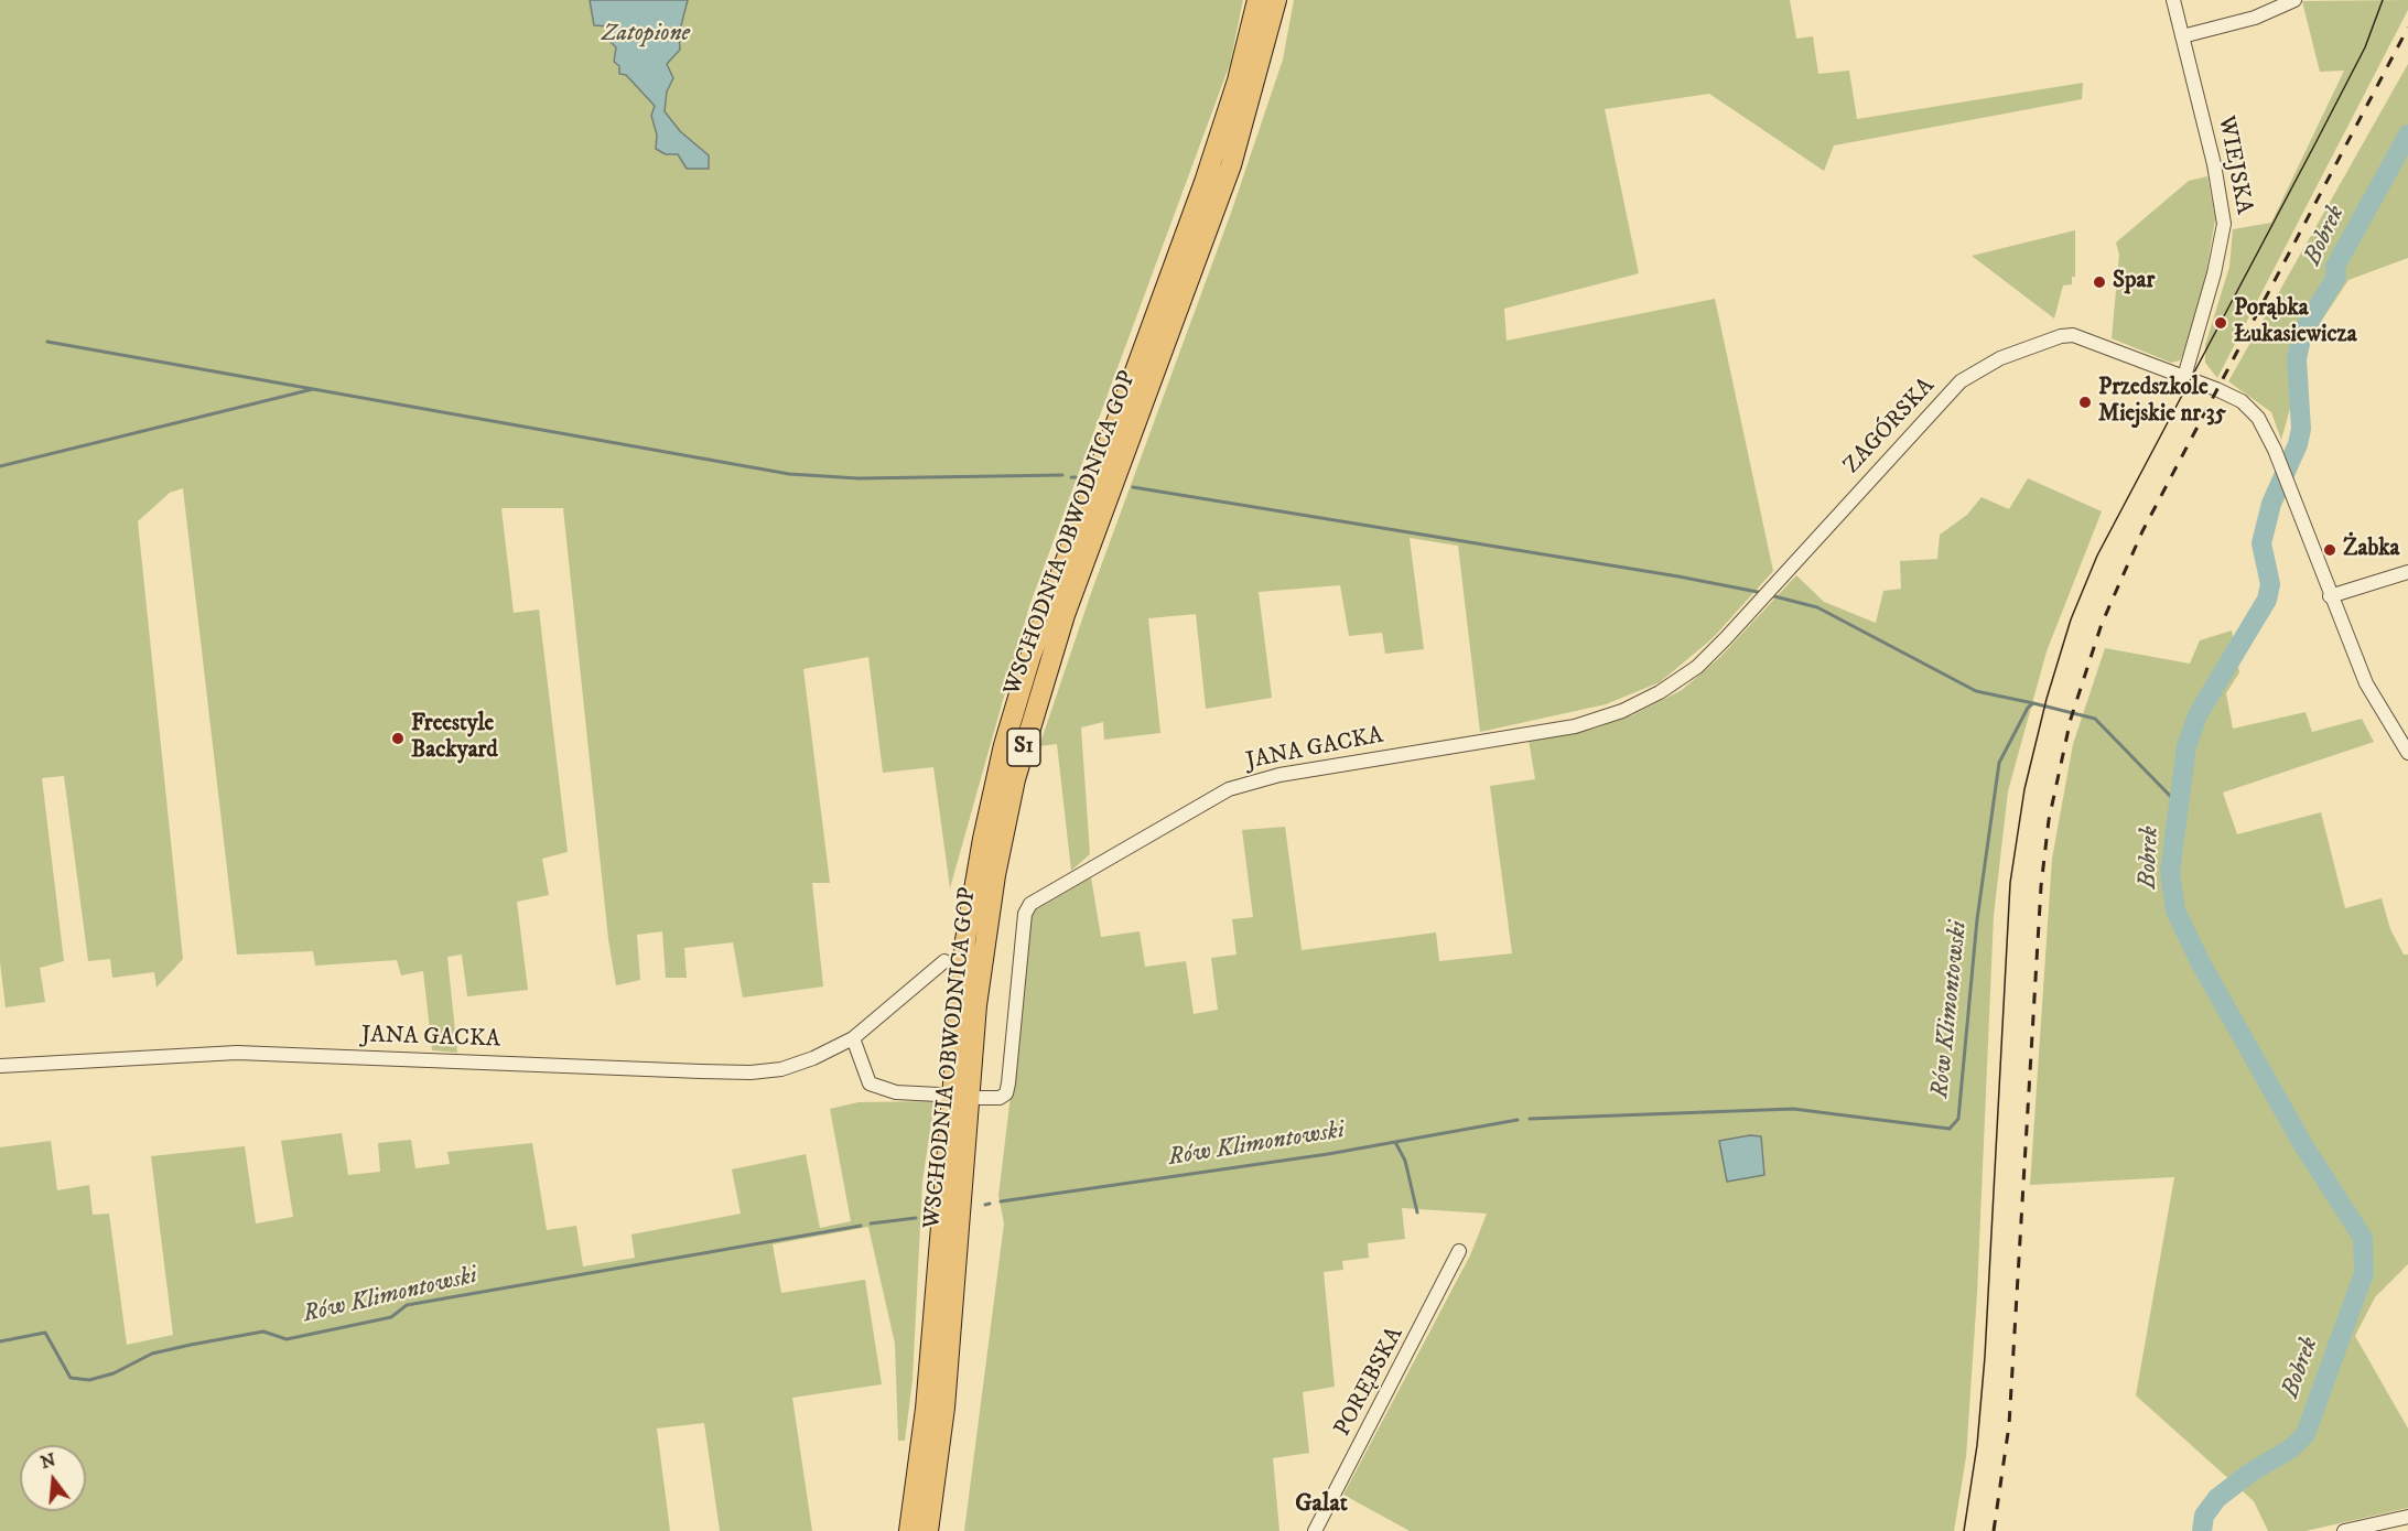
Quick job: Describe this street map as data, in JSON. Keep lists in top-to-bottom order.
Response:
{
  "streets": {
    "highway": ["WSCHODNIA OBWODNICA GOP", "S1"],
    "street": [
      "WIEJSKA",
      "ZAGÓRSKA",
      "JANA GACKA",
      "PORĘBSKA"
    ]
  },
  "crossings": [
    ["WIEJSKA", "ZAGÓRSKA"],
    ["ZAGÓRSKA", "JANA GACKA"]
  ],
  "districts": ["Galat"],
  "water": ["Zatopione", "Bobrek", "Rów Klimontowski"],
  "places": [
    "Spar",
    "Porąbka Łukasiewicza",
    "Przedszkole Miejskie nr 35",
    "Żabka",
    "Freestyle Backyard"
  ],
  "north": "top"
}
